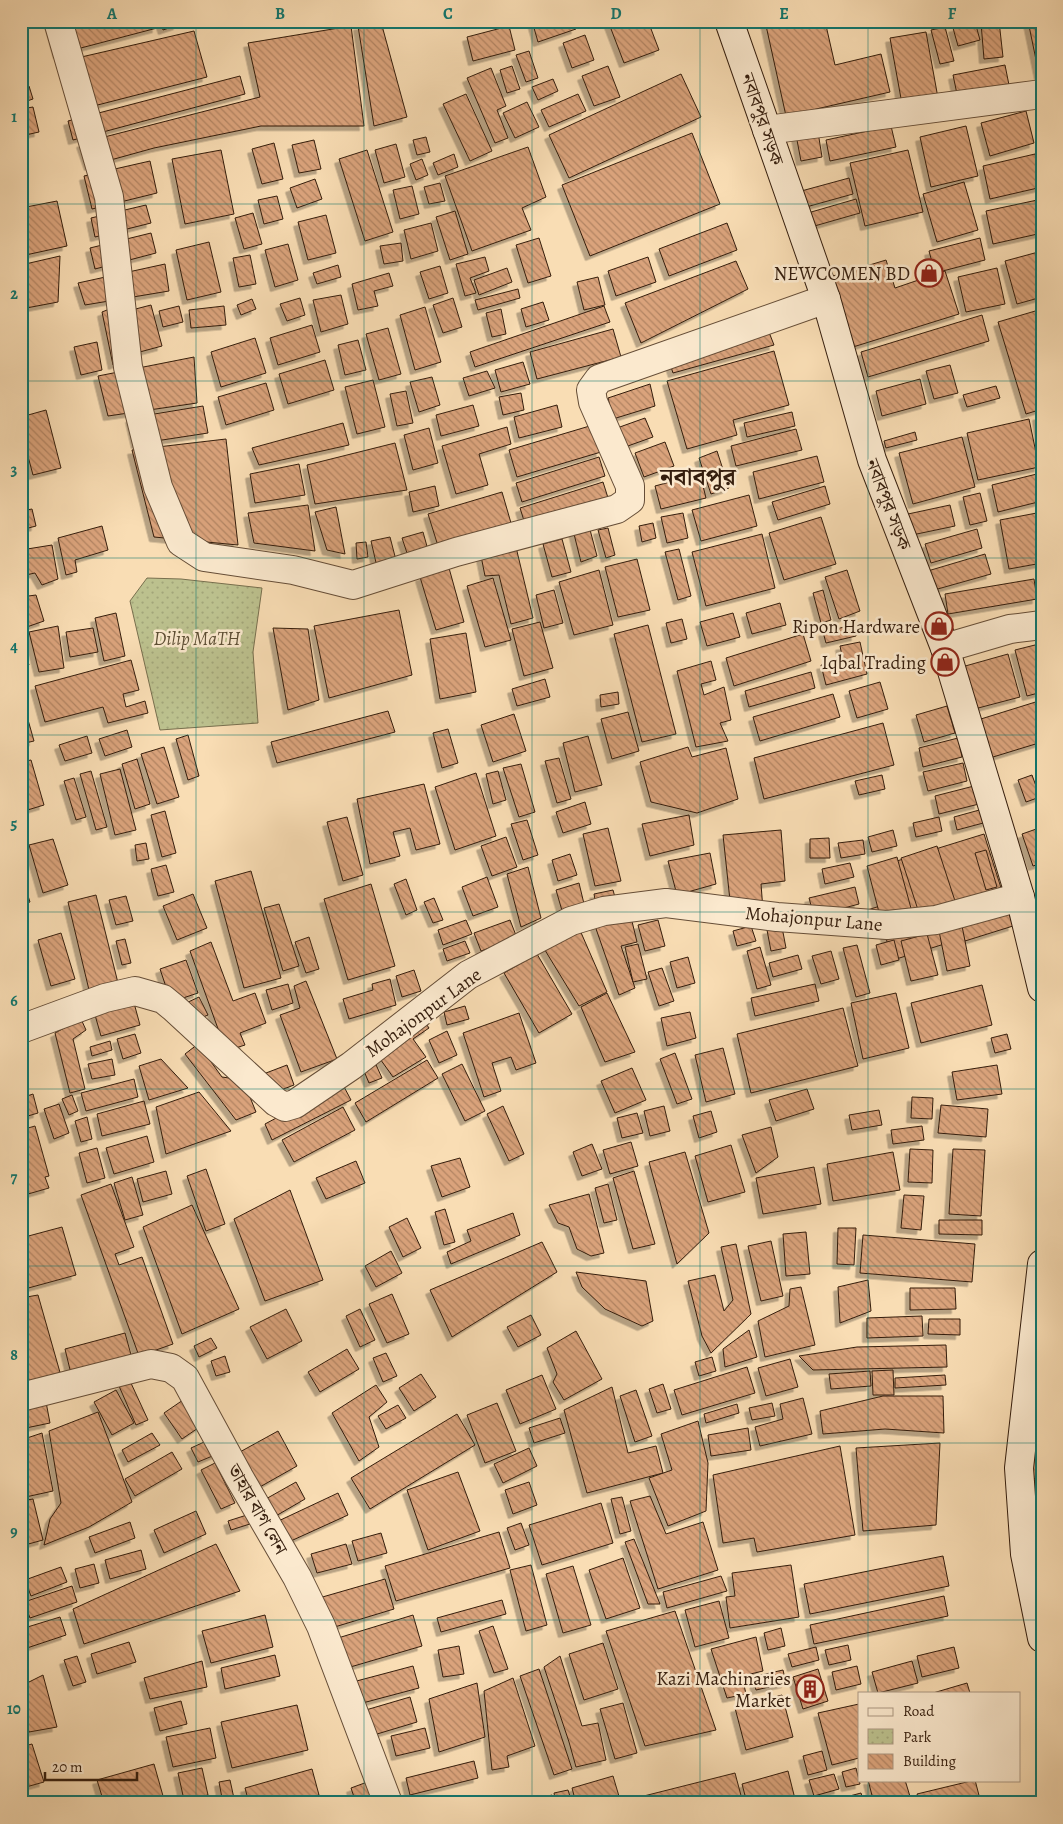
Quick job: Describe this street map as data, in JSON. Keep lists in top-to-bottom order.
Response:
{
  "streets": {
    "street": ["নবাবপুর সড়ক", "Mohajonpur Lane", "তাহার বাগ লেন"]
  },
  "crossings": [
    ["নবাবপুর সড়ক", "Mohajonpur Lane"]
  ],
  "districts": ["নবাবপুর"],
  "parks": ["Dilip MaTH"],
  "places": {
    "shop": ["NEWCOMEN BD", "Ripon Hardware", "Iqbal Trading"],
    "building": ["Kazi Machinaries Market"]
  },
  "legend": ["Road", "Park", "Building"],
  "scale_bar": "20 m",
  "grid": {
    "columns": [
      "A",
      "B",
      "C",
      "D",
      "E",
      "F"
    ],
    "rows": [
      "1",
      "2",
      "3",
      "4",
      "5",
      "6",
      "7",
      "8",
      "9",
      "10"
    ]
  }
}
